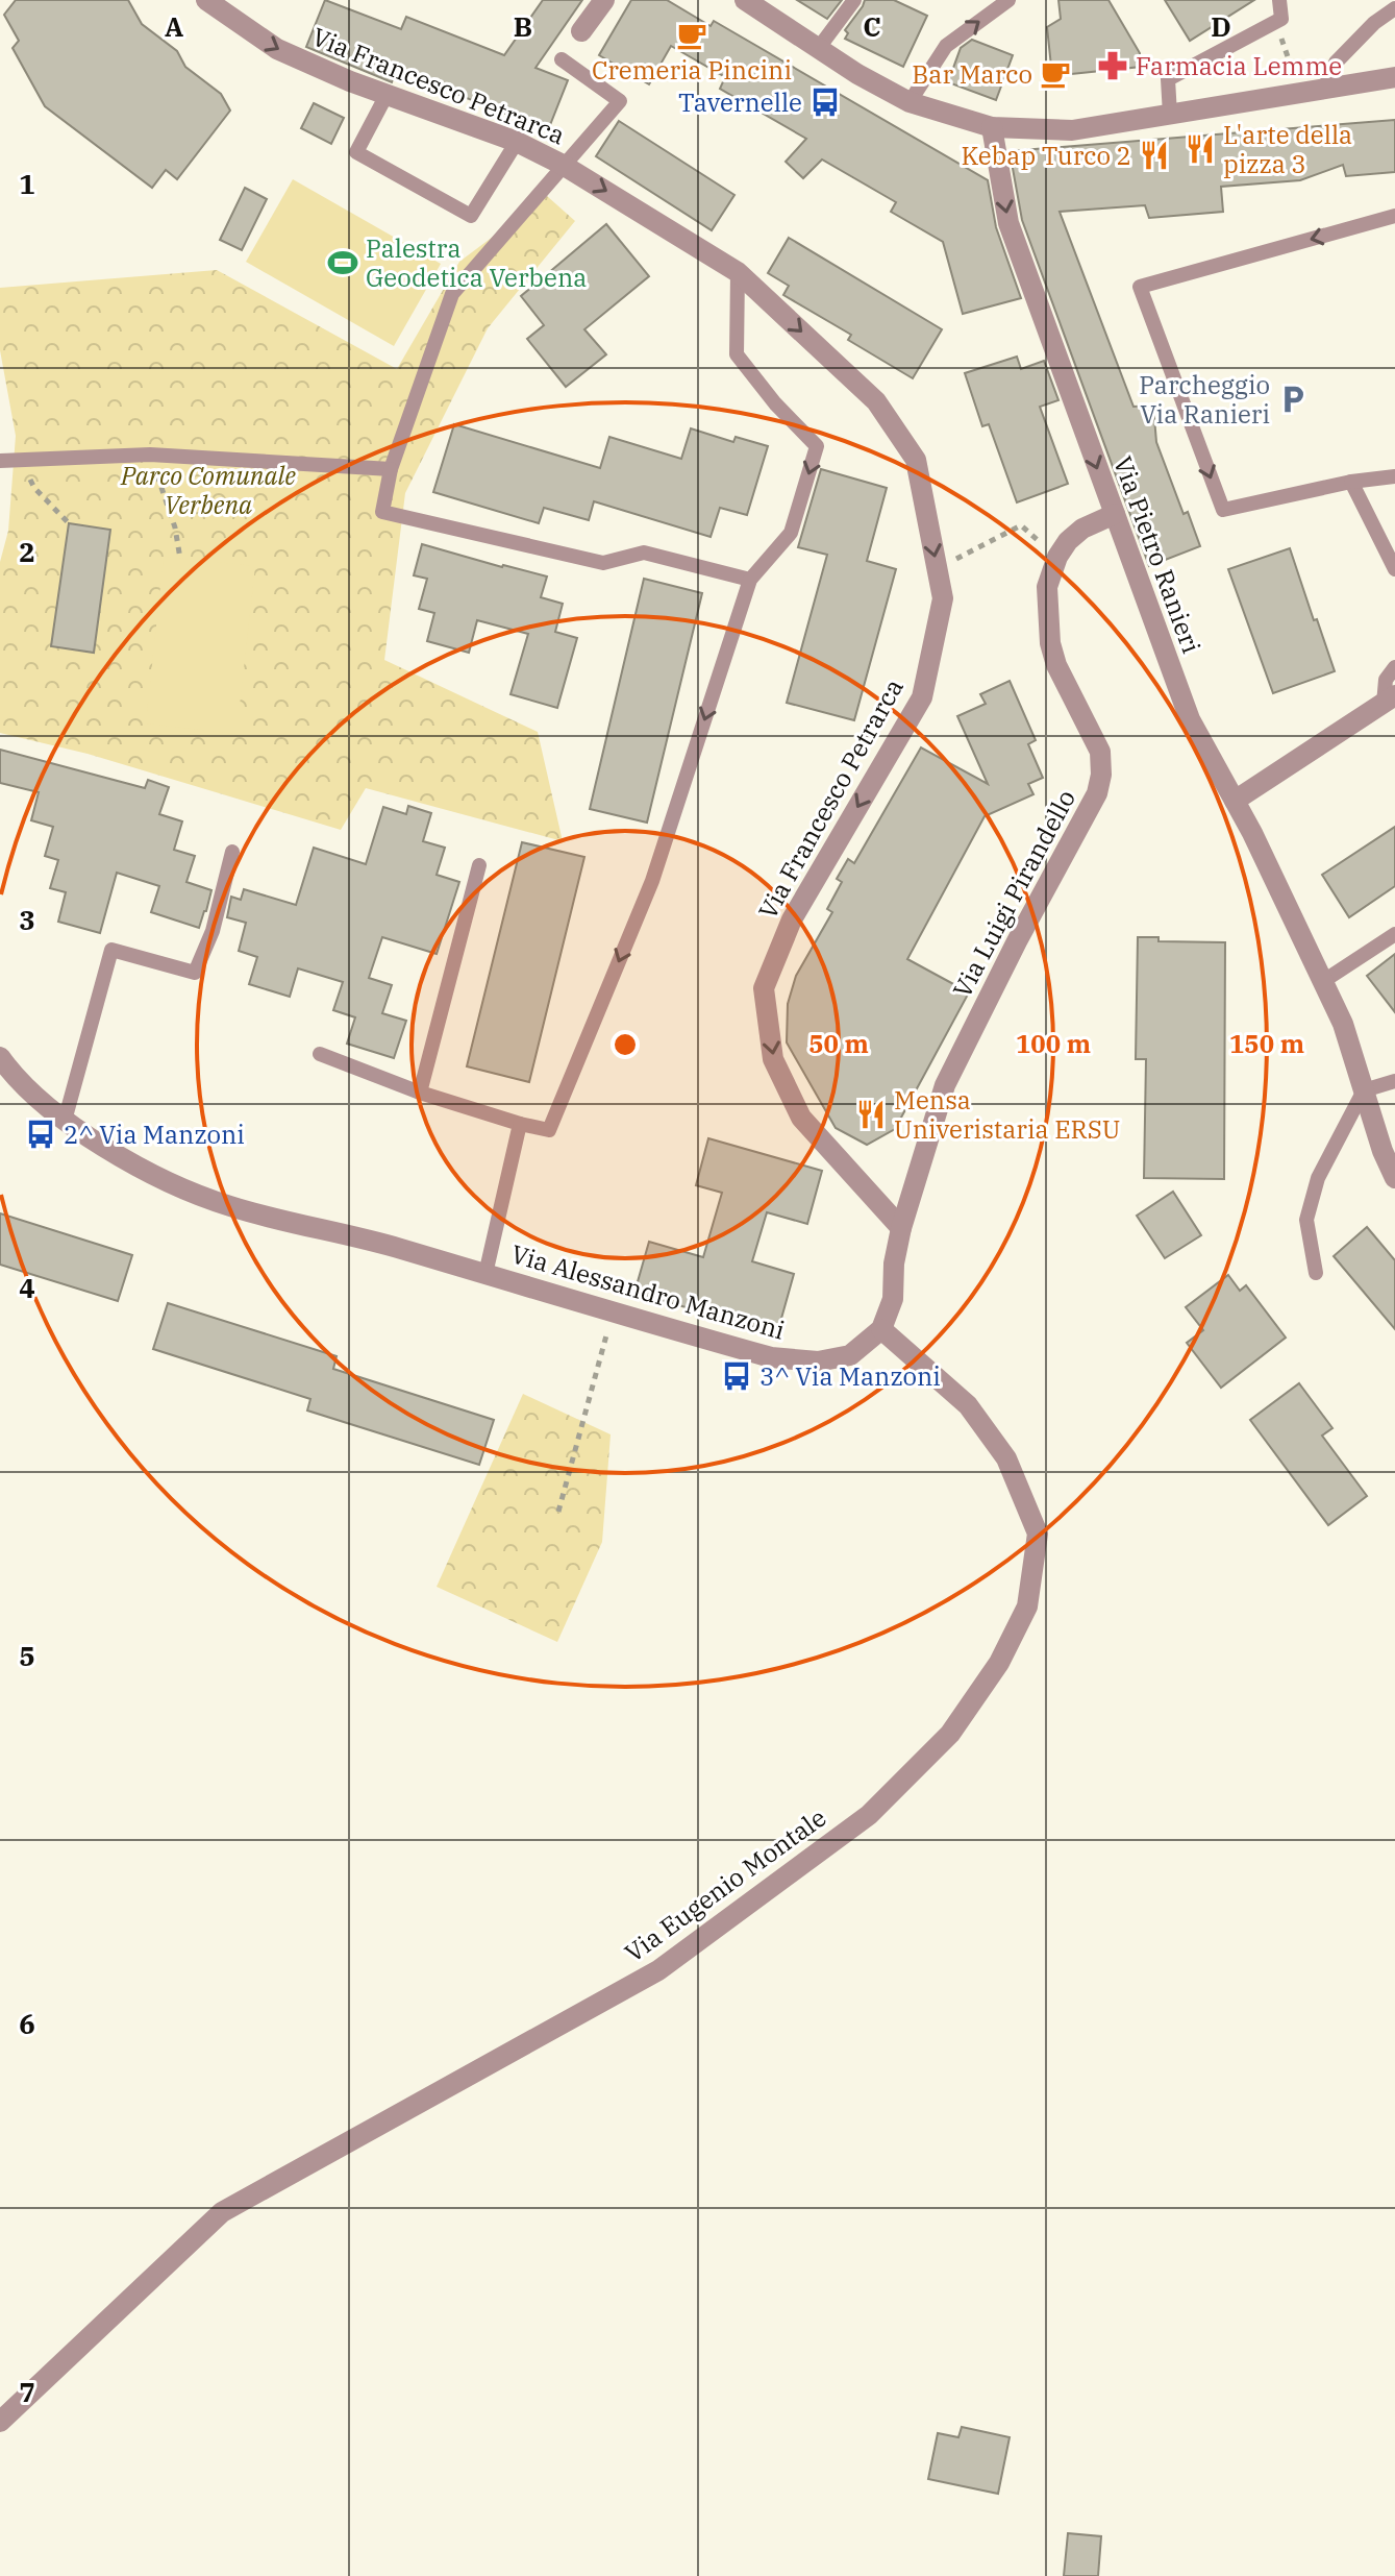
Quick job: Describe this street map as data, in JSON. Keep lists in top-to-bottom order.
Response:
{
  "streets": {
    "street": [
      "Via Francesco Petrarca",
      "Via Pietro Ranieri",
      "Via Luigi Pirandello",
      "Via Alessandro Manzoni",
      "Via Eugenio Montale"
    ]
  },
  "crossings": [
    ["Via Francesco Petrarca", "Via Luigi Pirandello"],
    ["Via Pietro Ranieri", "Via Luigi Pirandello"],
    ["Via Alessandro Manzoni", "Via Eugenio Montale"]
  ],
  "one_way": ["Via Francesco Petrarca", "Via Pietro Ranieri"],
  "parks": ["Parco Comunale Verbena"],
  "places": {
    "cafe": ["Cremeria Pincini", "Bar Marco"],
    "pharmacy": ["Farmacia Lemme"],
    "bus stop": ["Tavernelle", "2^ Via Manzoni", "3^ Via Manzoni"],
    "restaurant": ["L'arte della pizza 3", "Kebap Turco 2", "Mensa Univeristaria ERSU"],
    "sports": ["Palestra Geodetica Verbena"],
    "parking": ["Parcheggio Via Ranieri"]
  },
  "grid": {
    "columns": [
      "A",
      "B",
      "C",
      "D"
    ],
    "rows": [
      "1",
      "2",
      "3",
      "4",
      "5",
      "6",
      "7"
    ]
  },
  "rings": ["50 m", "100 m", "150 m"]
}
